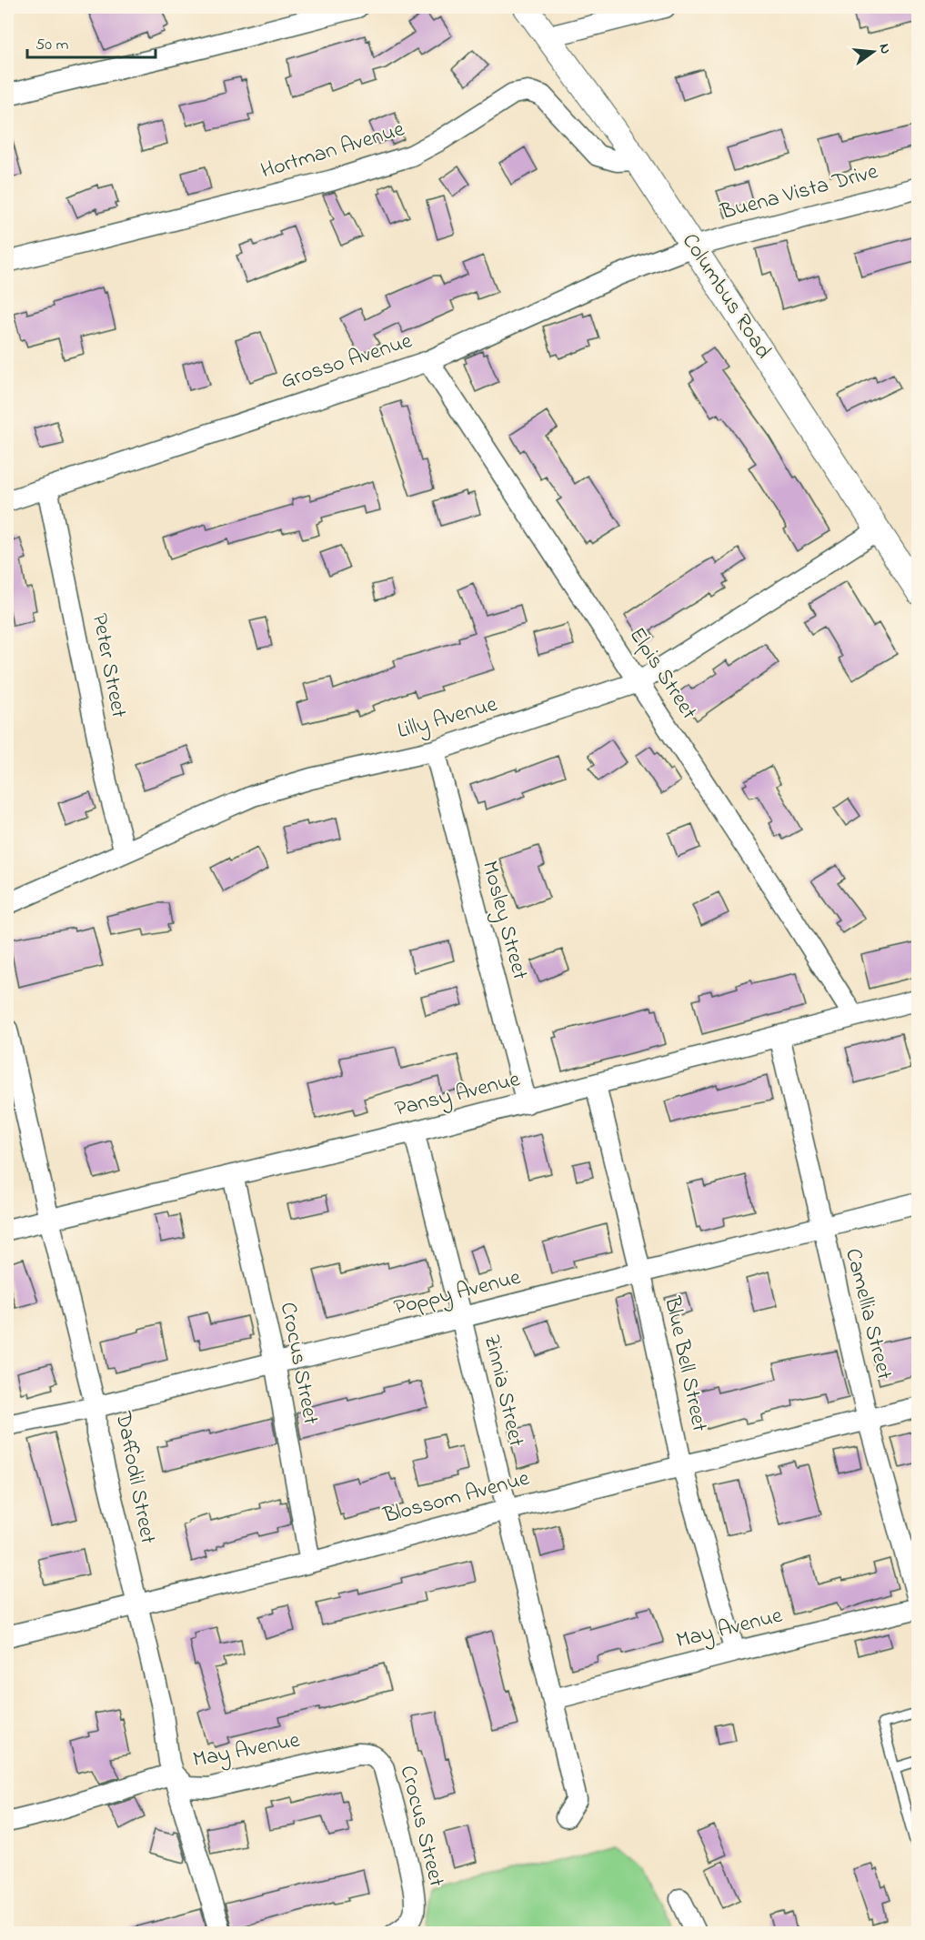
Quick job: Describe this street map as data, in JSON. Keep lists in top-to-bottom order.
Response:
{
  "streets": {
    "street": [
      "Hortman Avenue",
      "Buena Vista Drive",
      "Columbus Road",
      "Grosso Avenue",
      "Peter Street",
      "Elpis Street",
      "Lilly Avenue",
      "Mosley Street",
      "Pansy Avenue",
      "Poppy Avenue",
      "Camellia Street",
      "Crocus Street",
      "Blue Bell Street",
      "Zinnia Street",
      "Daffodil Street",
      "Blossom Avenue",
      "May Avenue"
    ]
  },
  "crossings": [
    ["Hortman Avenue", "Columbus Road"],
    ["Buena Vista Drive", "Columbus Road"],
    ["Buena Vista Drive", "Grosso Avenue"],
    ["Columbus Road", "Grosso Avenue"],
    ["Columbus Road", "Lilly Avenue"],
    ["Grosso Avenue", "Peter Street"],
    ["Grosso Avenue", "Elpis Street"],
    ["Peter Street", "Lilly Avenue"],
    ["Elpis Street", "Lilly Avenue"],
    ["Elpis Street", "Pansy Avenue"],
    ["Lilly Avenue", "Mosley Street"],
    ["Mosley Street", "Pansy Avenue"],
    ["Pansy Avenue", "Camellia Street"],
    ["Pansy Avenue", "Crocus Street"],
    ["Pansy Avenue", "Blue Bell Street"],
    ["Pansy Avenue", "Zinnia Street"],
    ["Pansy Avenue", "Daffodil Street"],
    ["Poppy Avenue", "Camellia Street"],
    ["Poppy Avenue", "Crocus Street"],
    ["Poppy Avenue", "Blue Bell Street"],
    ["Poppy Avenue", "Zinnia Street"],
    ["Poppy Avenue", "Daffodil Street"],
    ["Camellia Street", "Blossom Avenue"],
    ["Crocus Street", "Blossom Avenue"],
    ["Crocus Street", "May Avenue"],
    ["Blue Bell Street", "Blossom Avenue"],
    ["Blue Bell Street", "May Avenue"],
    ["Zinnia Street", "Blossom Avenue"],
    ["Zinnia Street", "May Avenue"],
    ["Daffodil Street", "Blossom Avenue"],
    ["Daffodil Street", "May Avenue"]
  ],
  "scale_bar": "50 m",
  "north": "right"
}
